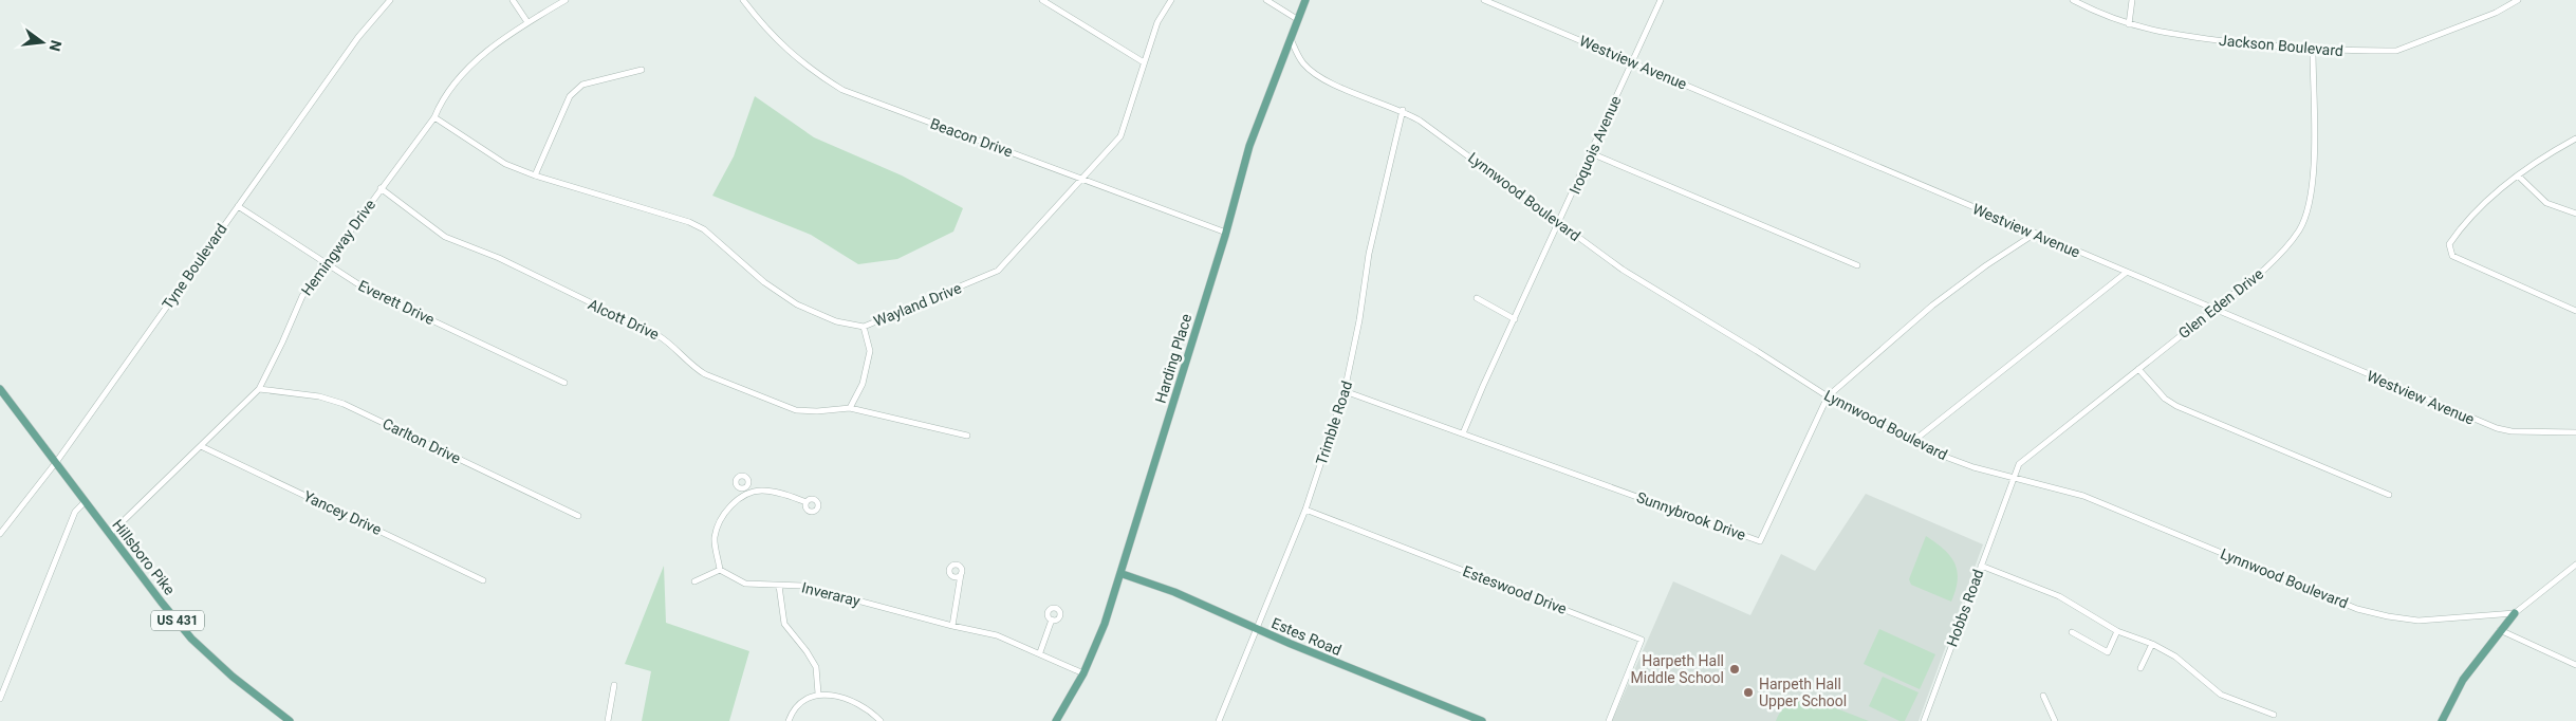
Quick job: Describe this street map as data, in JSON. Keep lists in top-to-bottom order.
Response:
{
  "streets": {
    "main road": [
      "Harding Place",
      "Hillsboro Pike",
      "US 431",
      "Estes Road"
    ],
    "street": [
      "Jackson Boulevard",
      "Westview Avenue",
      "Beacon Drive",
      "Iroquois Avenue",
      "Lynnwood Boulevard",
      "Hemingway Drive",
      "Tyne Boulevard",
      "Everett Drive",
      "Glen Eden Drive",
      "Wayland Drive",
      "Alcott Drive",
      "Trimble Road",
      "Carlton Drive",
      "Yancey Drive",
      "Sunnybrook Drive",
      "Esteswood Drive",
      "Inveraray",
      "Hobbs Road"
    ]
  },
  "crossings": [
    ["Jackson Boulevard", "Glen Eden Drive"],
    ["Westview Avenue", "Iroquois Avenue"],
    ["Westview Avenue", "Glen Eden Drive"],
    ["Westview Avenue", "Sunnybrook Drive"],
    ["Beacon Drive", "Wayland Drive"],
    ["Beacon Drive", "Harding Place"],
    ["Iroquois Avenue", "Lynnwood Boulevard"],
    ["Iroquois Avenue", "Sunnybrook Drive"],
    ["Lynnwood Boulevard", "Glen Eden Drive"],
    ["Lynnwood Boulevard", "Harding Place"],
    ["Lynnwood Boulevard", "Trimble Road"],
    ["Lynnwood Boulevard", "Sunnybrook Drive"],
    ["Hemingway Drive", "Everett Drive"],
    ["Hemingway Drive", "Wayland Drive"],
    ["Hemingway Drive", "Alcott Drive"],
    ["Hemingway Drive", "Carlton Drive"],
    ["Hemingway Drive", "Yancey Drive"],
    ["Hemingway Drive", "Hillsboro Pike"],
    ["Tyne Boulevard", "Everett Drive"],
    ["Tyne Boulevard", "Hillsboro Pike"],
    ["Glen Eden Drive", "Hobbs Road"],
    ["Harding Place", "Inveraray"],
    ["Harding Place", "Estes Road"],
    ["Trimble Road", "Sunnybrook Drive"],
    ["Trimble Road", "Esteswood Drive"],
    ["Trimble Road", "Estes Road"]
  ],
  "places": ["Harpeth Hall Middle School", "Harpeth Hall Upper School"],
  "north": "right"
}
